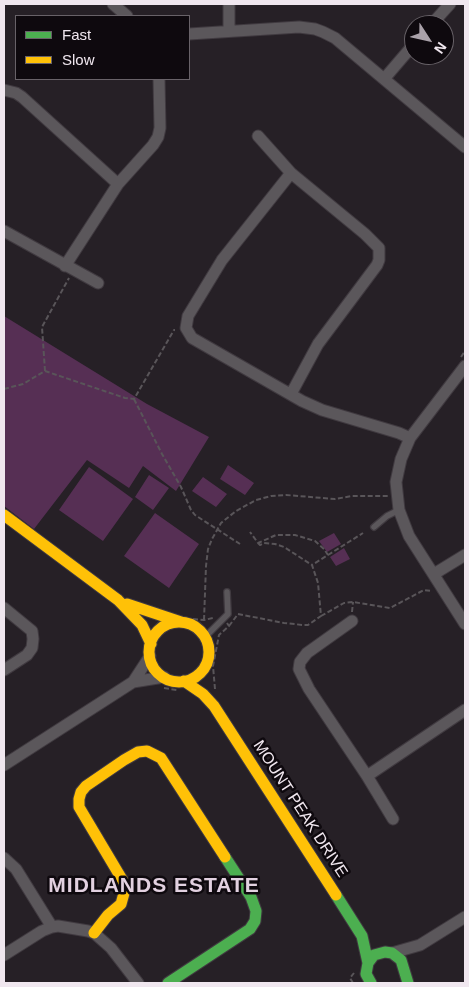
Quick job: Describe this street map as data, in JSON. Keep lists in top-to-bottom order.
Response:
{
  "streets": {
    "street": ["MOUNT PEAK DRIVE"]
  },
  "districts": ["MIDLANDS ESTATE"],
  "legend": ["Fast", "Slow"],
  "north": "bottom right"
}
